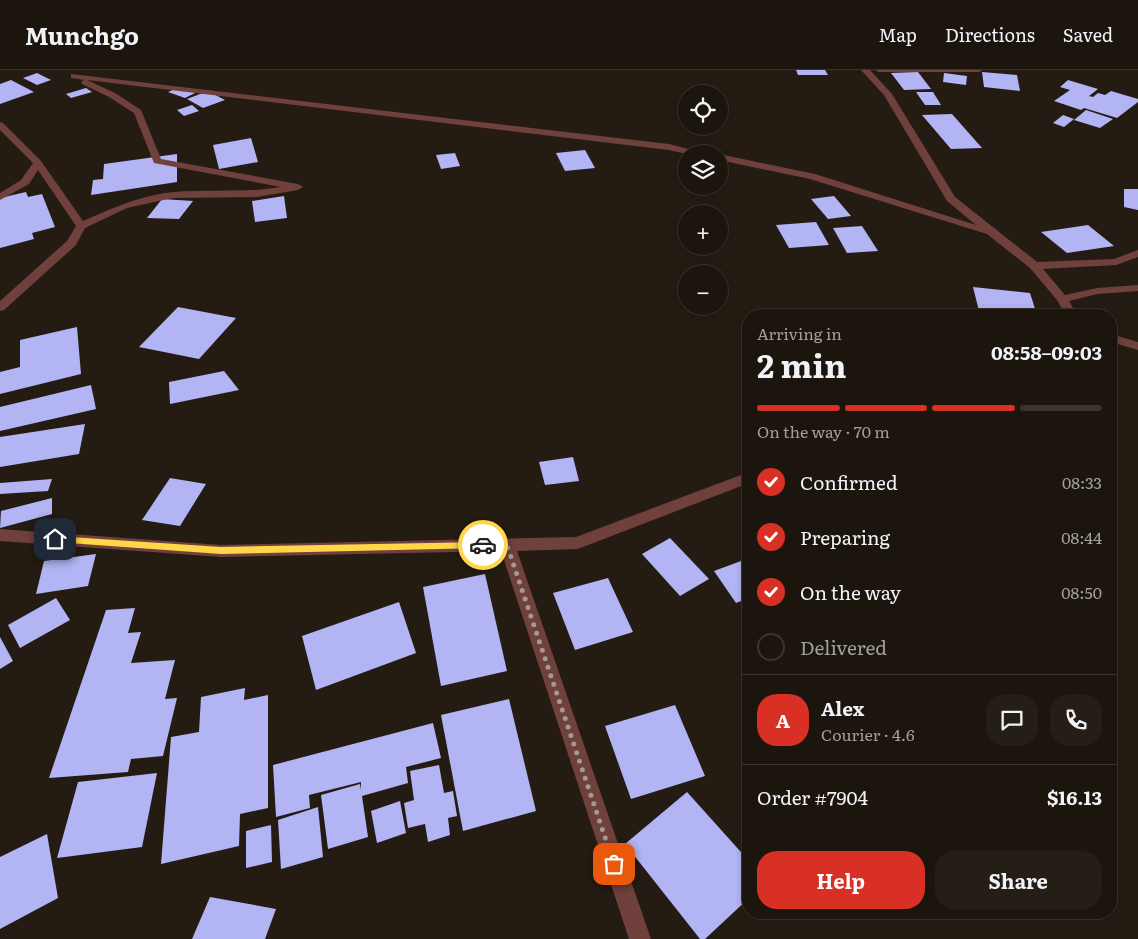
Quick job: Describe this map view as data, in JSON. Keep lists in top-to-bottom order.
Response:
{
  "page": {
    "header": "Munchgo",
    "nav": ["Map", "Directions", "Saved"],
    "map_buttons": ["+", "−"],
    "heading": ["2 min", "Arriving in", "08:58–09:03"],
    "panel": [
      "Alex",
      "Courier · 4.6",
      "Order #7904",
      "$16.13"
    ],
    "bar": "On the way · 70 m",
    "list": [
      ["Confirmed", "08:33"],
      ["Preparing", "08:44"],
      ["On the way", "08:50"],
      "Delivered"
    ],
    "round": "A",
    "buttons": ["Help", "Share"]
  }
}
